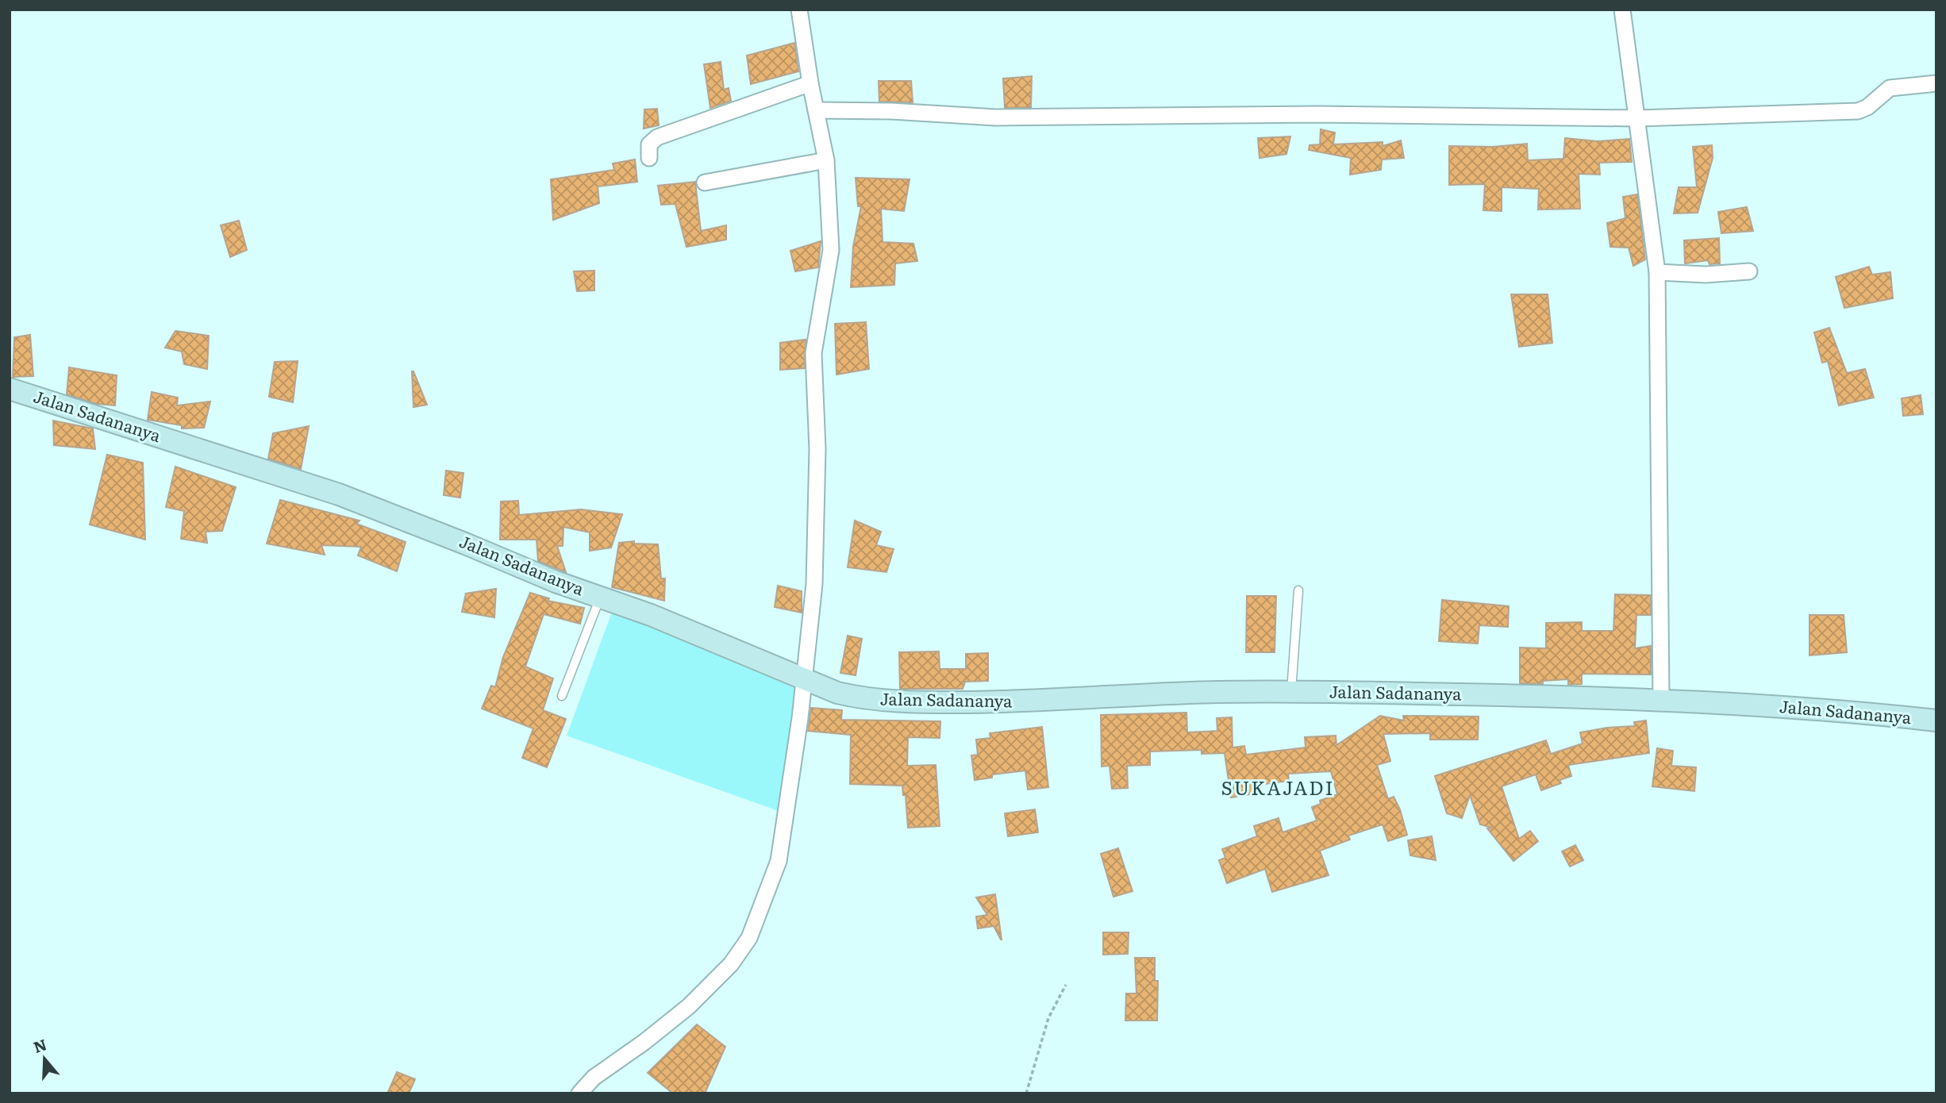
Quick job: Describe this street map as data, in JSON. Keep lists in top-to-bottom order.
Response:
{
  "streets": {
    "street": ["Jalan Sadananya"]
  },
  "districts": ["SUKAJADI"],
  "north": "top"
}
